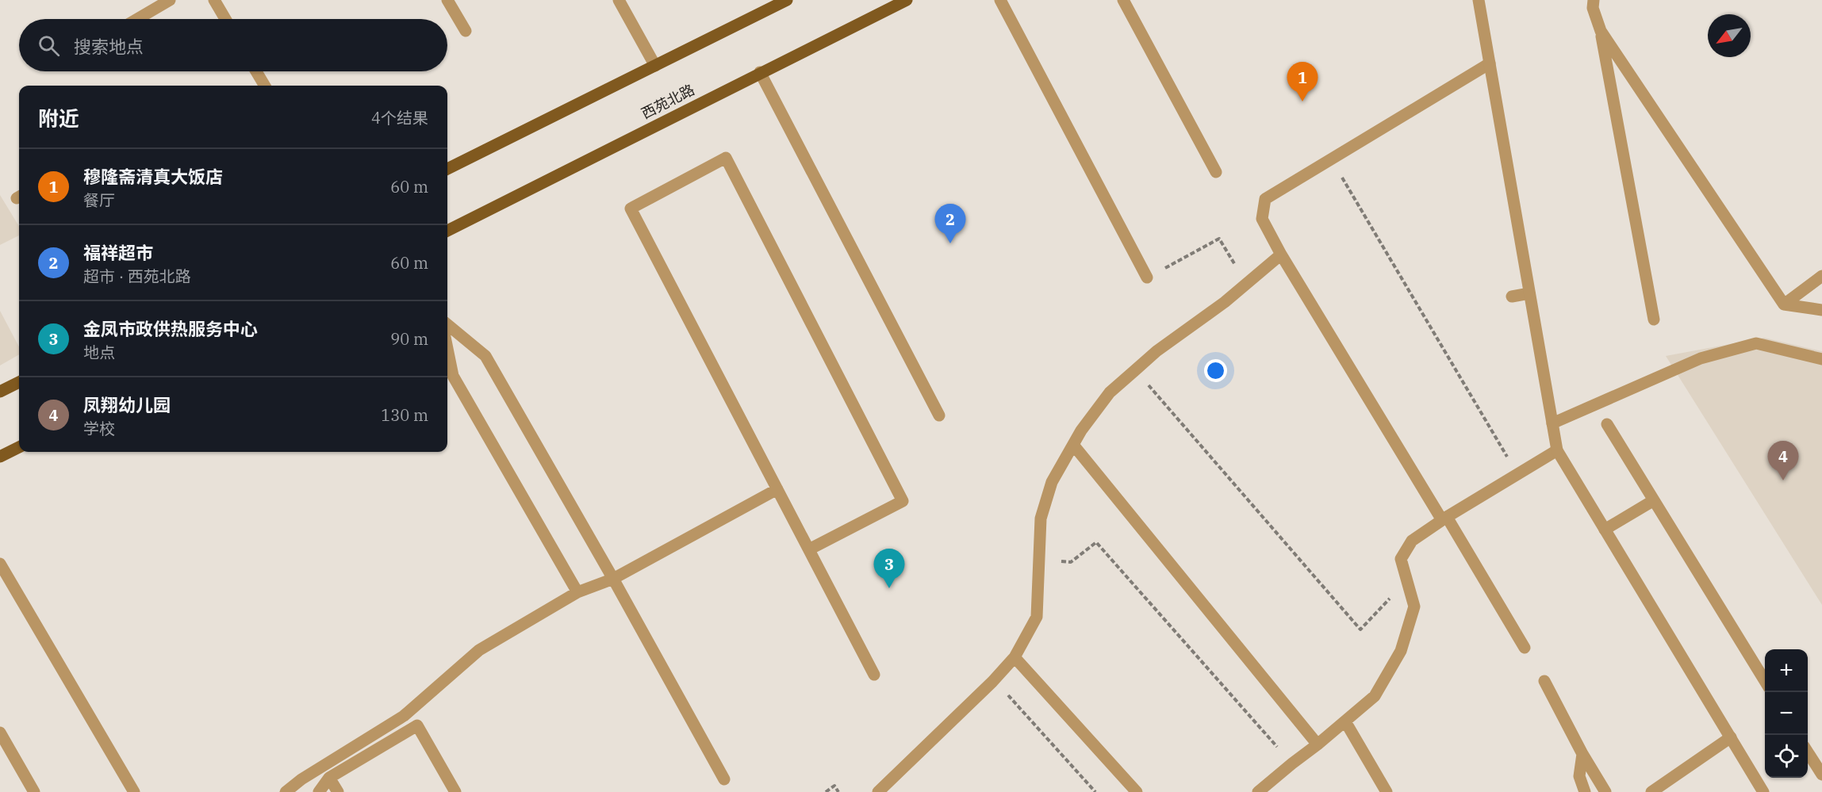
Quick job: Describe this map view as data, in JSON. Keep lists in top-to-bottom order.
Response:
{
  "streets": {
    "main road": ["西苑北路"]
  },
  "north": "bottom left",
  "page": {
    "search": "搜索地点",
    "pins": [
      "1",
      "2",
      "4",
      "3"
    ],
    "heading": ["附近", "4个结果"],
    "list": [
      {
        "mark": "1",
        "name": "穆隆斋清真大饭店",
        "note": "餐厅",
        "value": "60 m"
      },
      {
        "mark": "2",
        "name": "福祥超市",
        "note": "超市 · 西苑北路",
        "value": "60 m"
      },
      {
        "mark": "3",
        "name": "金凤市政供热服务中心",
        "note": "地点",
        "value": "90 m"
      },
      {
        "mark": "4",
        "name": "凤翔幼儿园",
        "note": "学校",
        "value": "130 m"
      }
    ],
    "map_buttons": ["+", "−"]
  }
}
